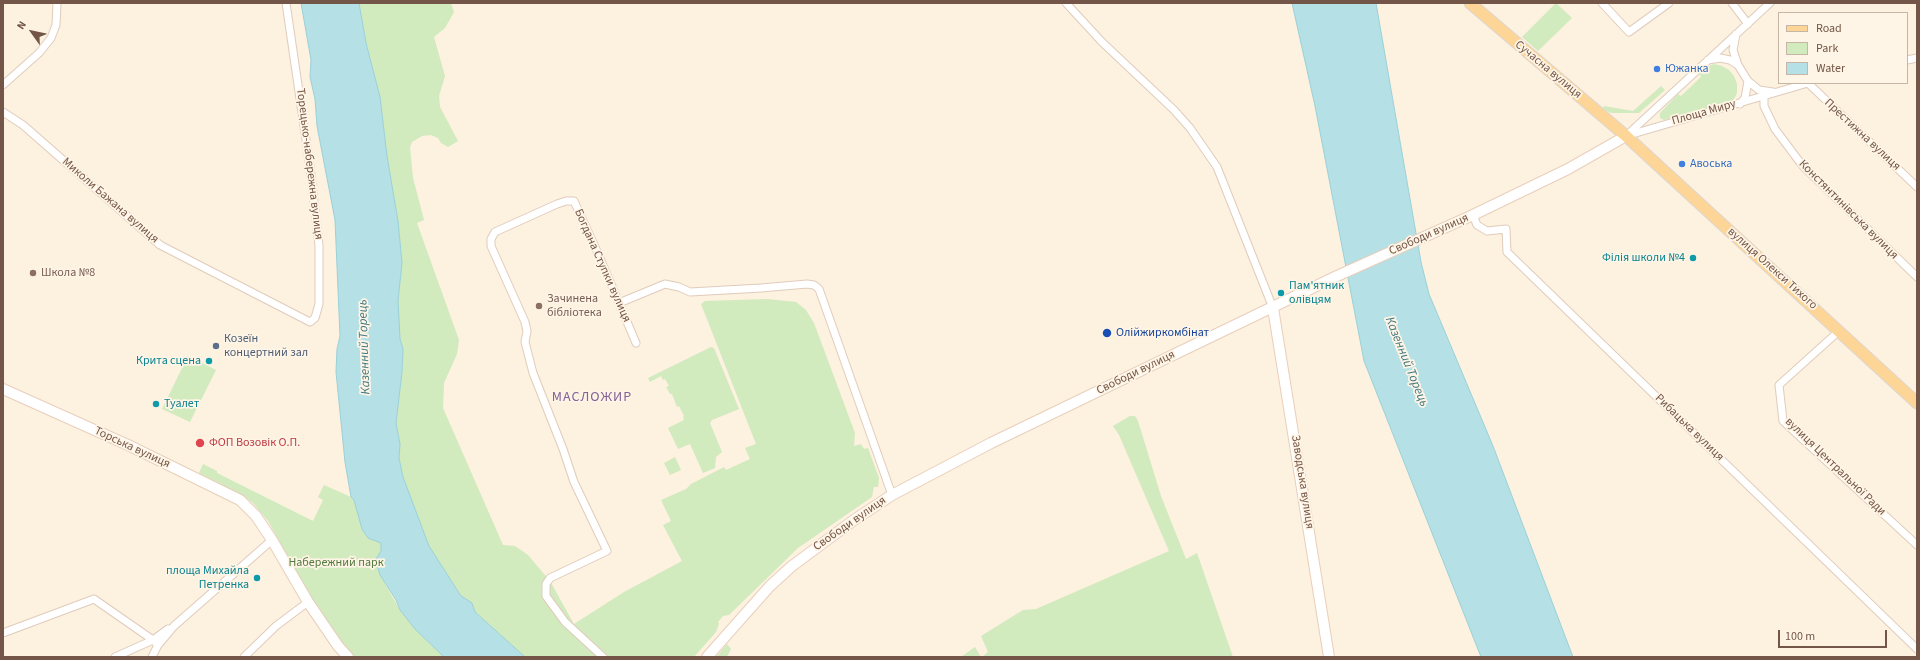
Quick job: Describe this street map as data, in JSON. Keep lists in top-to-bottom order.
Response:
{
  "streets": {
    "main road": [
      "Сучасна вулиця",
      "Свободи вулиця",
      "вулиця Олекси Тихого",
      "Торська вулиця",
      "Заводська вулиця"
    ],
    "street": [
      "Площа Миру",
      "Престижна вулиця",
      "Торецько-набережна вулиця",
      "Миколи Бажана вулиця",
      "Констянтинівська вулиця",
      "Богдана Ступки вулиця",
      "Рибацька вулиця",
      "вулиця Центральної Ради"
    ]
  },
  "crossings": [
    ["Сучасна вулиця", "Площа Миру"],
    ["Сучасна вулиця", "Свободи вулиця"],
    ["Сучасна вулиця", "вулиця Олекси Тихого"],
    ["Площа Миру", "Свободи вулиця"],
    ["Площа Миру", "вулиця Олекси Тихого"],
    ["Торецько-набережна вулиця", "Миколи Бажана вулиця"],
    ["Свободи вулиця", "вулиця Олекси Тихого"],
    ["Свободи вулиця", "Рибацька вулиця"],
    ["Свободи вулиця", "Заводська вулиця"],
    ["вулиця Олекси Тихого", "вулиця Центральної Ради"]
  ],
  "districts": ["МАСЛОЖИР"],
  "water": ["Казенний Торець"],
  "parks": ["Набережний парк"],
  "places": [
    "Южанка",
    "Авоська",
    "Філія школи №4",
    "Школа №8",
    "Пам'ятник олівцям",
    "Зачинена бібліотека",
    "Олійжиркомбiнат",
    "Козеїн концертний зал",
    "Крита сцена",
    "Туалет",
    "ФОП Возовік О.П.",
    "площа Михайла Петренка"
  ],
  "legend": ["Road", "Park", "Water"],
  "scale_bar": "100 m",
  "north": "top left"
}
